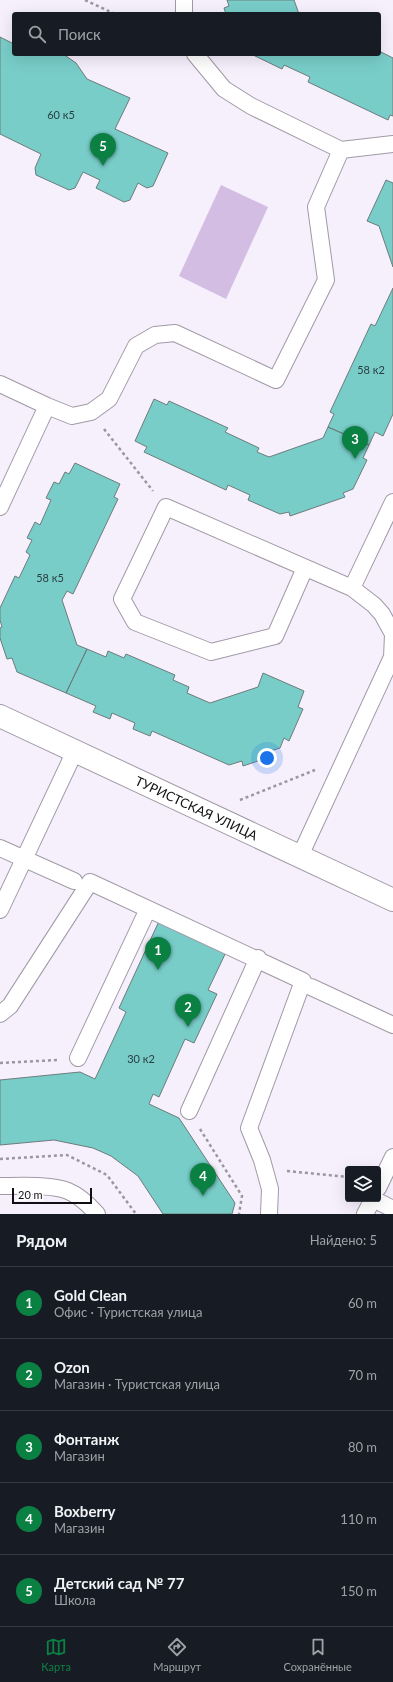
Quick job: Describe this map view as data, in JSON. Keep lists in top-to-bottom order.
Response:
{
  "streets": {
    "street": ["ТУРИСТСКАЯ УЛИЦА"]
  },
  "house_numbers": [
    "60 к5",
    "58 к2",
    "58 к5",
    "30 к2"
  ],
  "scale_bar": "20 m",
  "page": {
    "search": "Поиск",
    "pins": [
      "5",
      "3",
      "1",
      "2",
      "4"
    ],
    "scale": "20 m",
    "heading": ["Рядом", "Найдено: 5"],
    "list": [
      {
        "mark": "1",
        "name": "Gold Clean",
        "note": "Офис · Туристская улица",
        "value": "60 m"
      },
      {
        "mark": "2",
        "name": "Ozon",
        "note": "Магазин · Туристская улица",
        "value": "70 m"
      },
      {
        "mark": "3",
        "name": "Фонтанж",
        "note": "Магазин",
        "value": "80 m"
      },
      {
        "mark": "4",
        "name": "Boxberry",
        "note": "Магазин",
        "value": "110 m"
      },
      {
        "mark": "5",
        "name": "Детский сад № 77",
        "note": "Школа",
        "value": "150 m"
      }
    ],
    "nav": ["Карта", "Маршрут", "Сохранённые"]
  }
}
